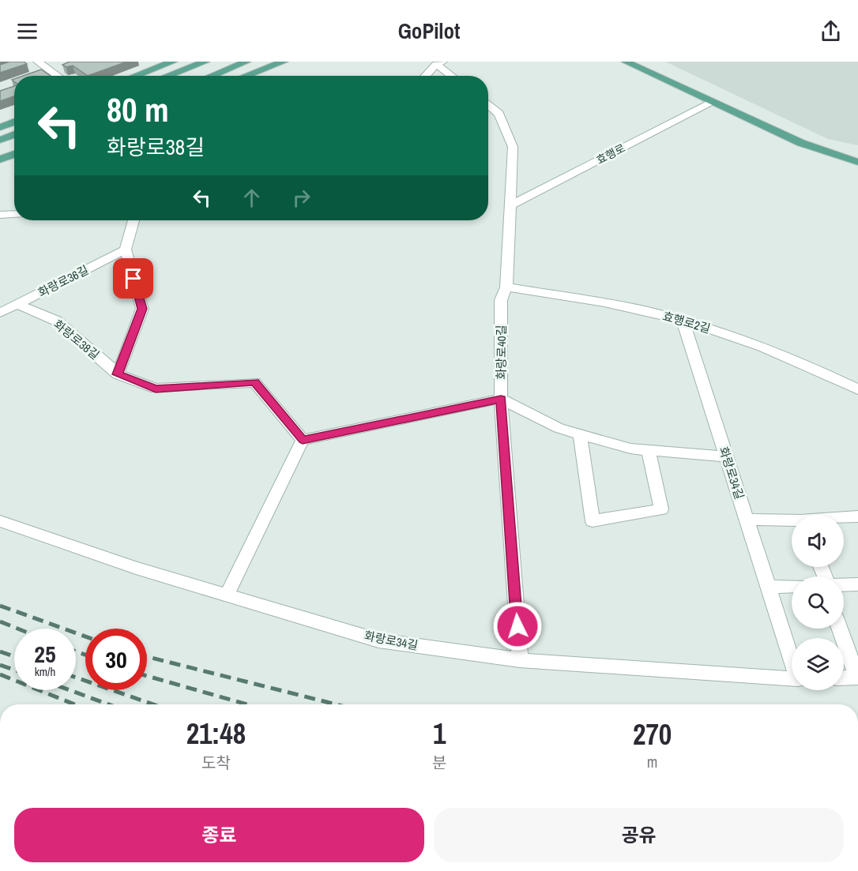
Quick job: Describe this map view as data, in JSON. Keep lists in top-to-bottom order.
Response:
{
  "streets": {
    "street": [
      "효행로",
      "화랑로36길",
      "효행로2길",
      "화랑로38길",
      "화랑로40길",
      "화랑로34길"
    ]
  },
  "crossings": [
    ["화랑로36길", "화랑로38길"],
    ["효행로2길", "화랑로40길"],
    ["효행로2길", "화랑로34길"],
    ["화랑로40길", "화랑로34길"]
  ],
  "page": {
    "header": "GoPilot",
    "turn": ["80 m", "화랑로38길"],
    "speed": "25 km/h",
    "limit": "30",
    "eta": [
      "21:48",
      "도착",
      "1",
      "분",
      "270",
      "m"
    ],
    "buttons": ["종료", "공유"]
  }
}
